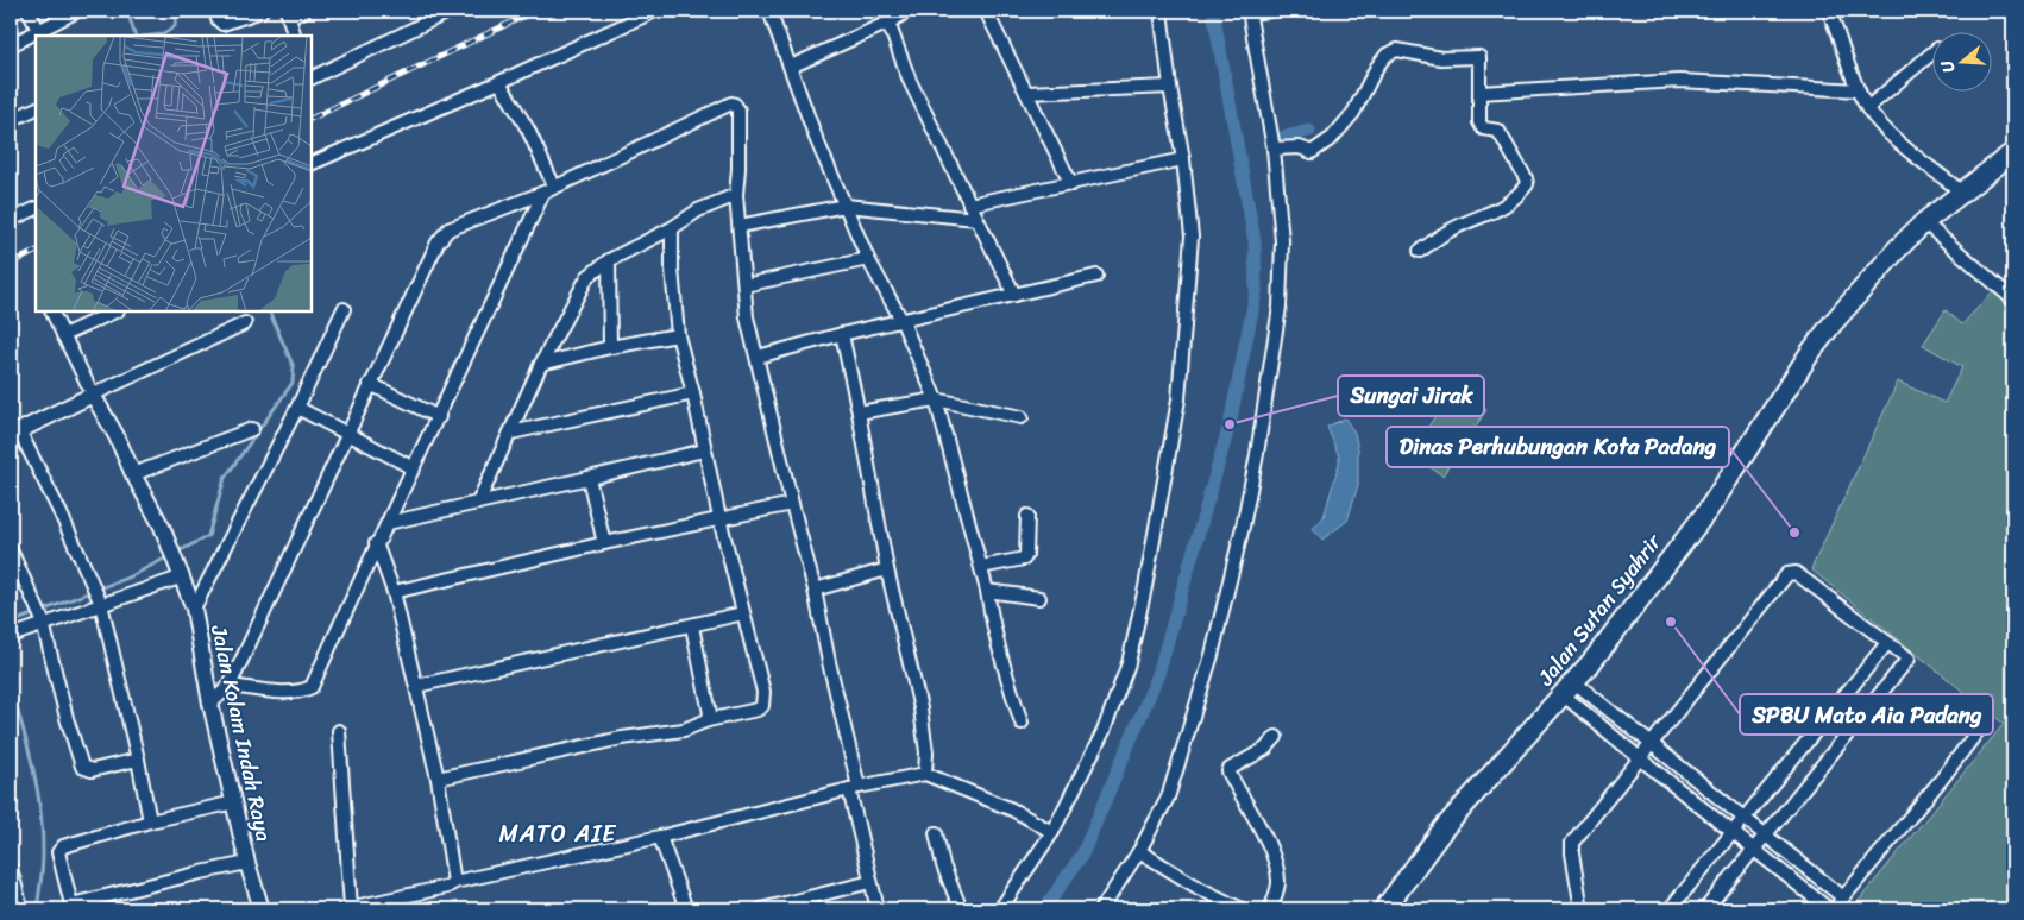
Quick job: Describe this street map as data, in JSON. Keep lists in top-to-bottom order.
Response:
{
  "streets": {
    "main road": ["Jalan Sutan Syahrir"],
    "street": ["Jalan Kolam Indah Raya"]
  },
  "districts": ["MATO AIE"],
  "places": ["Sungai Jirak", "Dinas Perhubungan Kota Padang", "SPBU Mato Aia Padang"],
  "north": "left"
}
